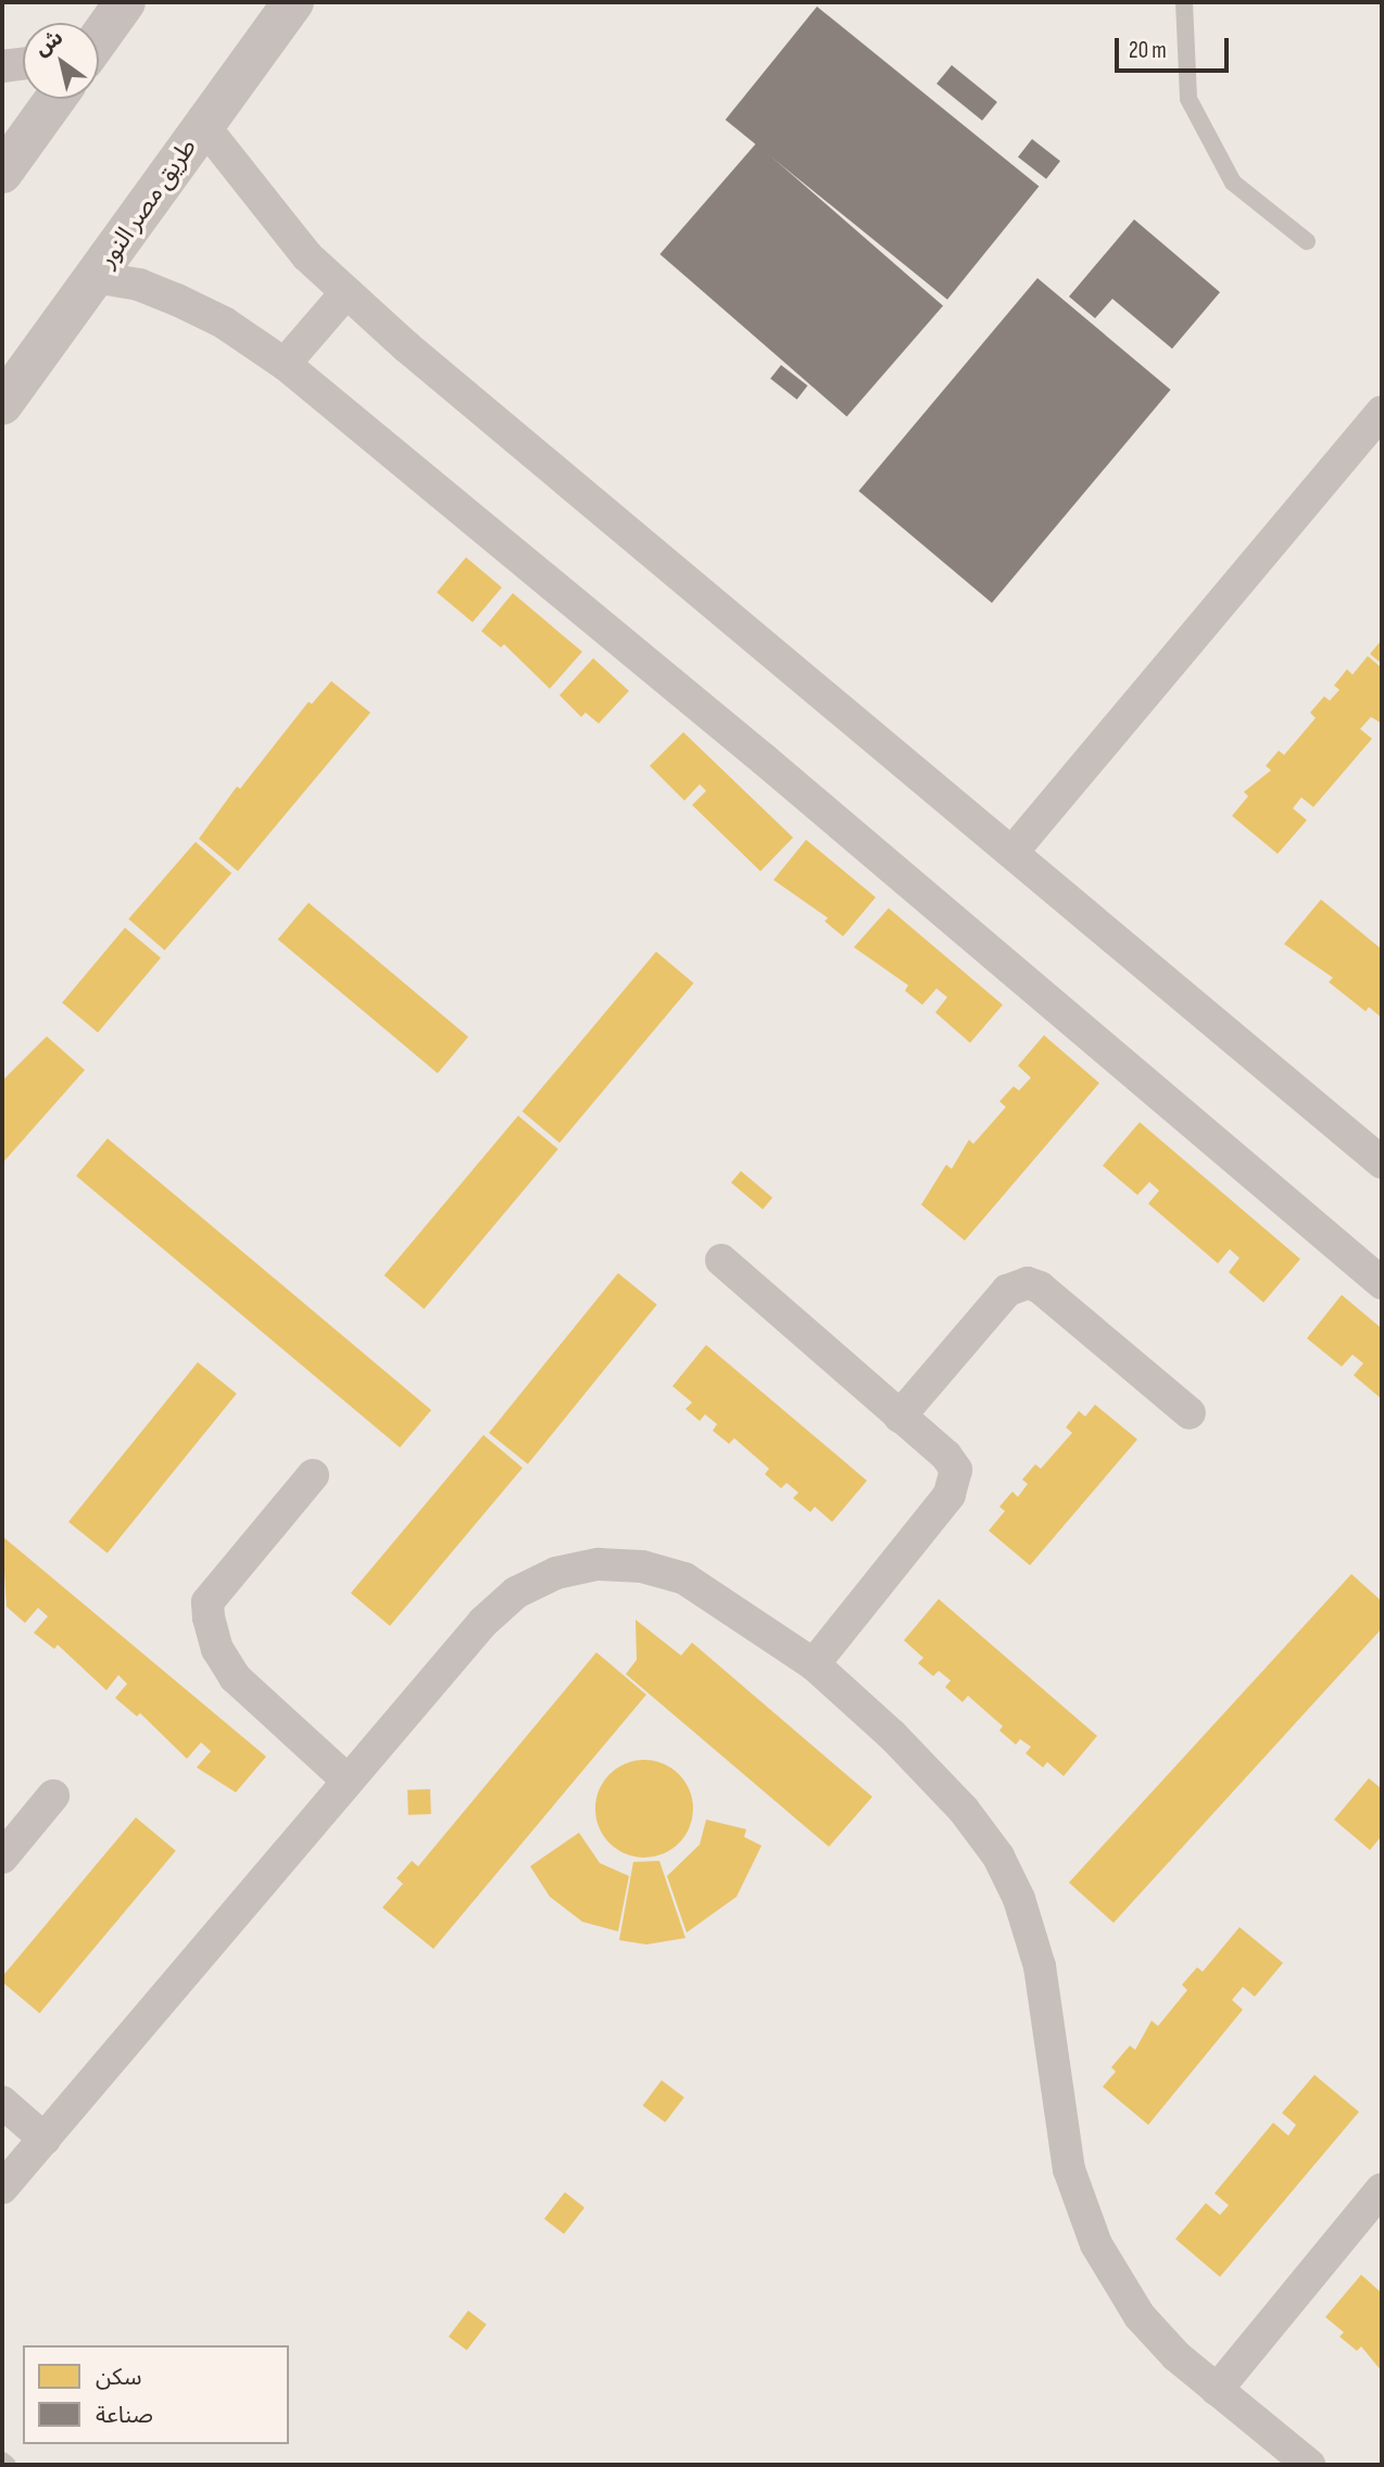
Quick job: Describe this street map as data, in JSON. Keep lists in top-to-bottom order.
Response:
{
  "streets": {
    "street": ["طريق مصر النور"]
  },
  "legend": ["سكن", "صناعة"],
  "scale_bar": "20 m",
  "north": "top left"
}
